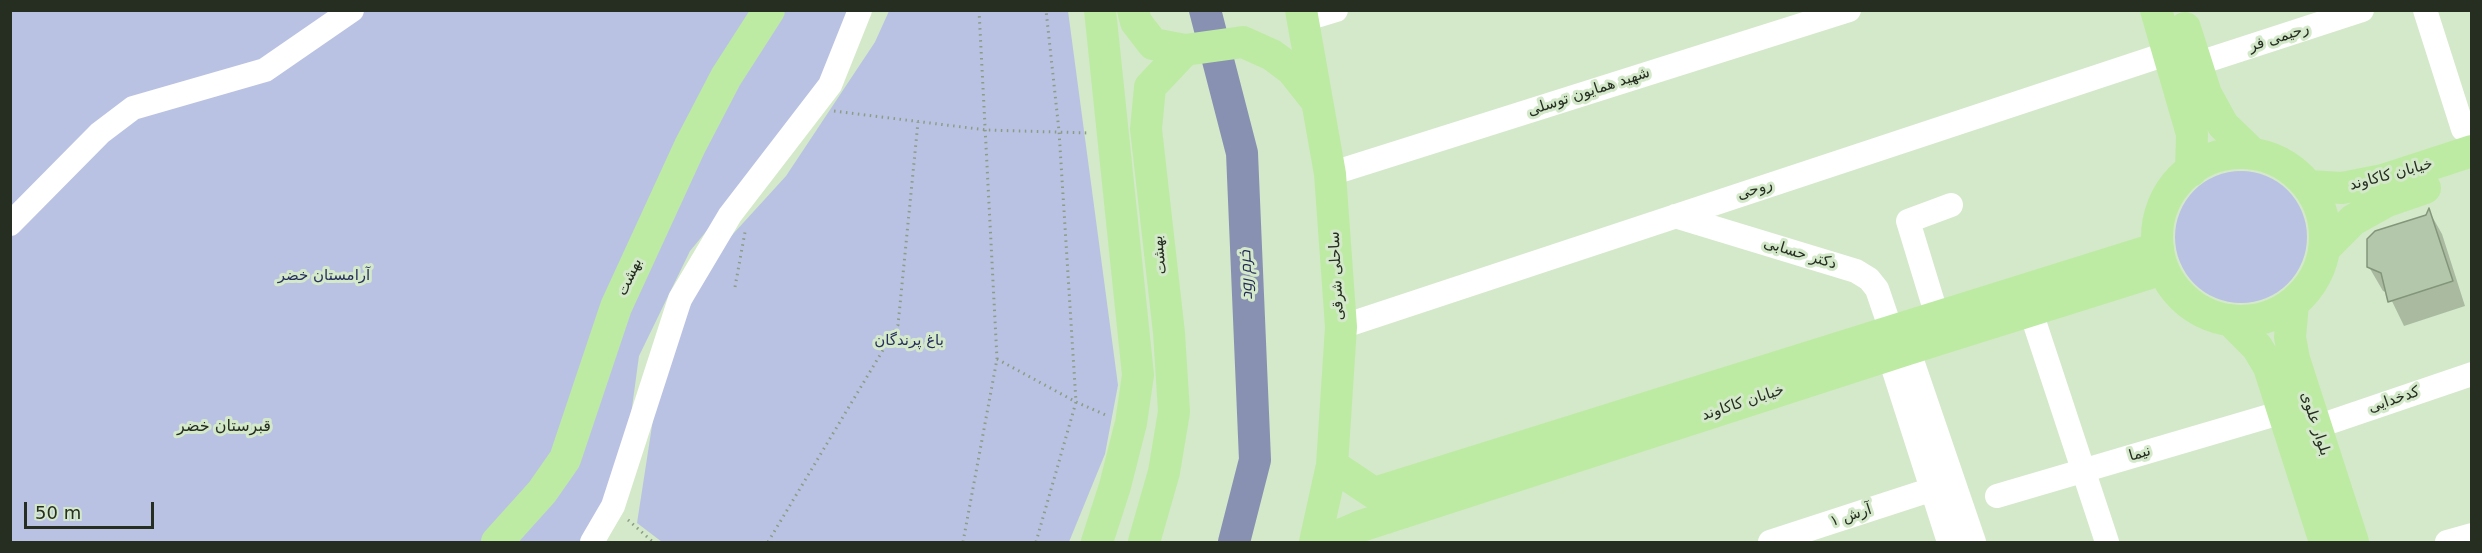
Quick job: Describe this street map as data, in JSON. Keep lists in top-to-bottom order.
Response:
{
  "streets": {
    "main road": [
      "خیابان کاکاوند",
      "بهشت",
      "ساحلی شرقی",
      "بلوار علوی"
    ],
    "street": [
      "رحیمی فر",
      "شهید همایون توسلی",
      "روحی",
      "دکتر حسابی",
      "کدخدایی",
      "نیما",
      "آرش ۱"
    ]
  },
  "crossings": [
    ["رحیمی فر", "روحی"],
    ["شهید همایون توسلی", "ساحلی شرقی"],
    ["خیابان کاکاوند", "دکتر حسابی"],
    ["خیابان کاکاوند", "بلوار علوی"],
    ["روحی", "دکتر حسابی"],
    ["روحی", "ساحلی شرقی"],
    ["دکتر حسابی", "آرش ۱"],
    ["کدخدایی", "بلوار علوی"],
    ["بلوار علوی", "نیما"]
  ],
  "districts": ["قبرستان خضر"],
  "water": ["خرم رود"],
  "parks": ["آرامستان خضر", "باغ پرندگان"],
  "scale_bar": "50 m"
}
